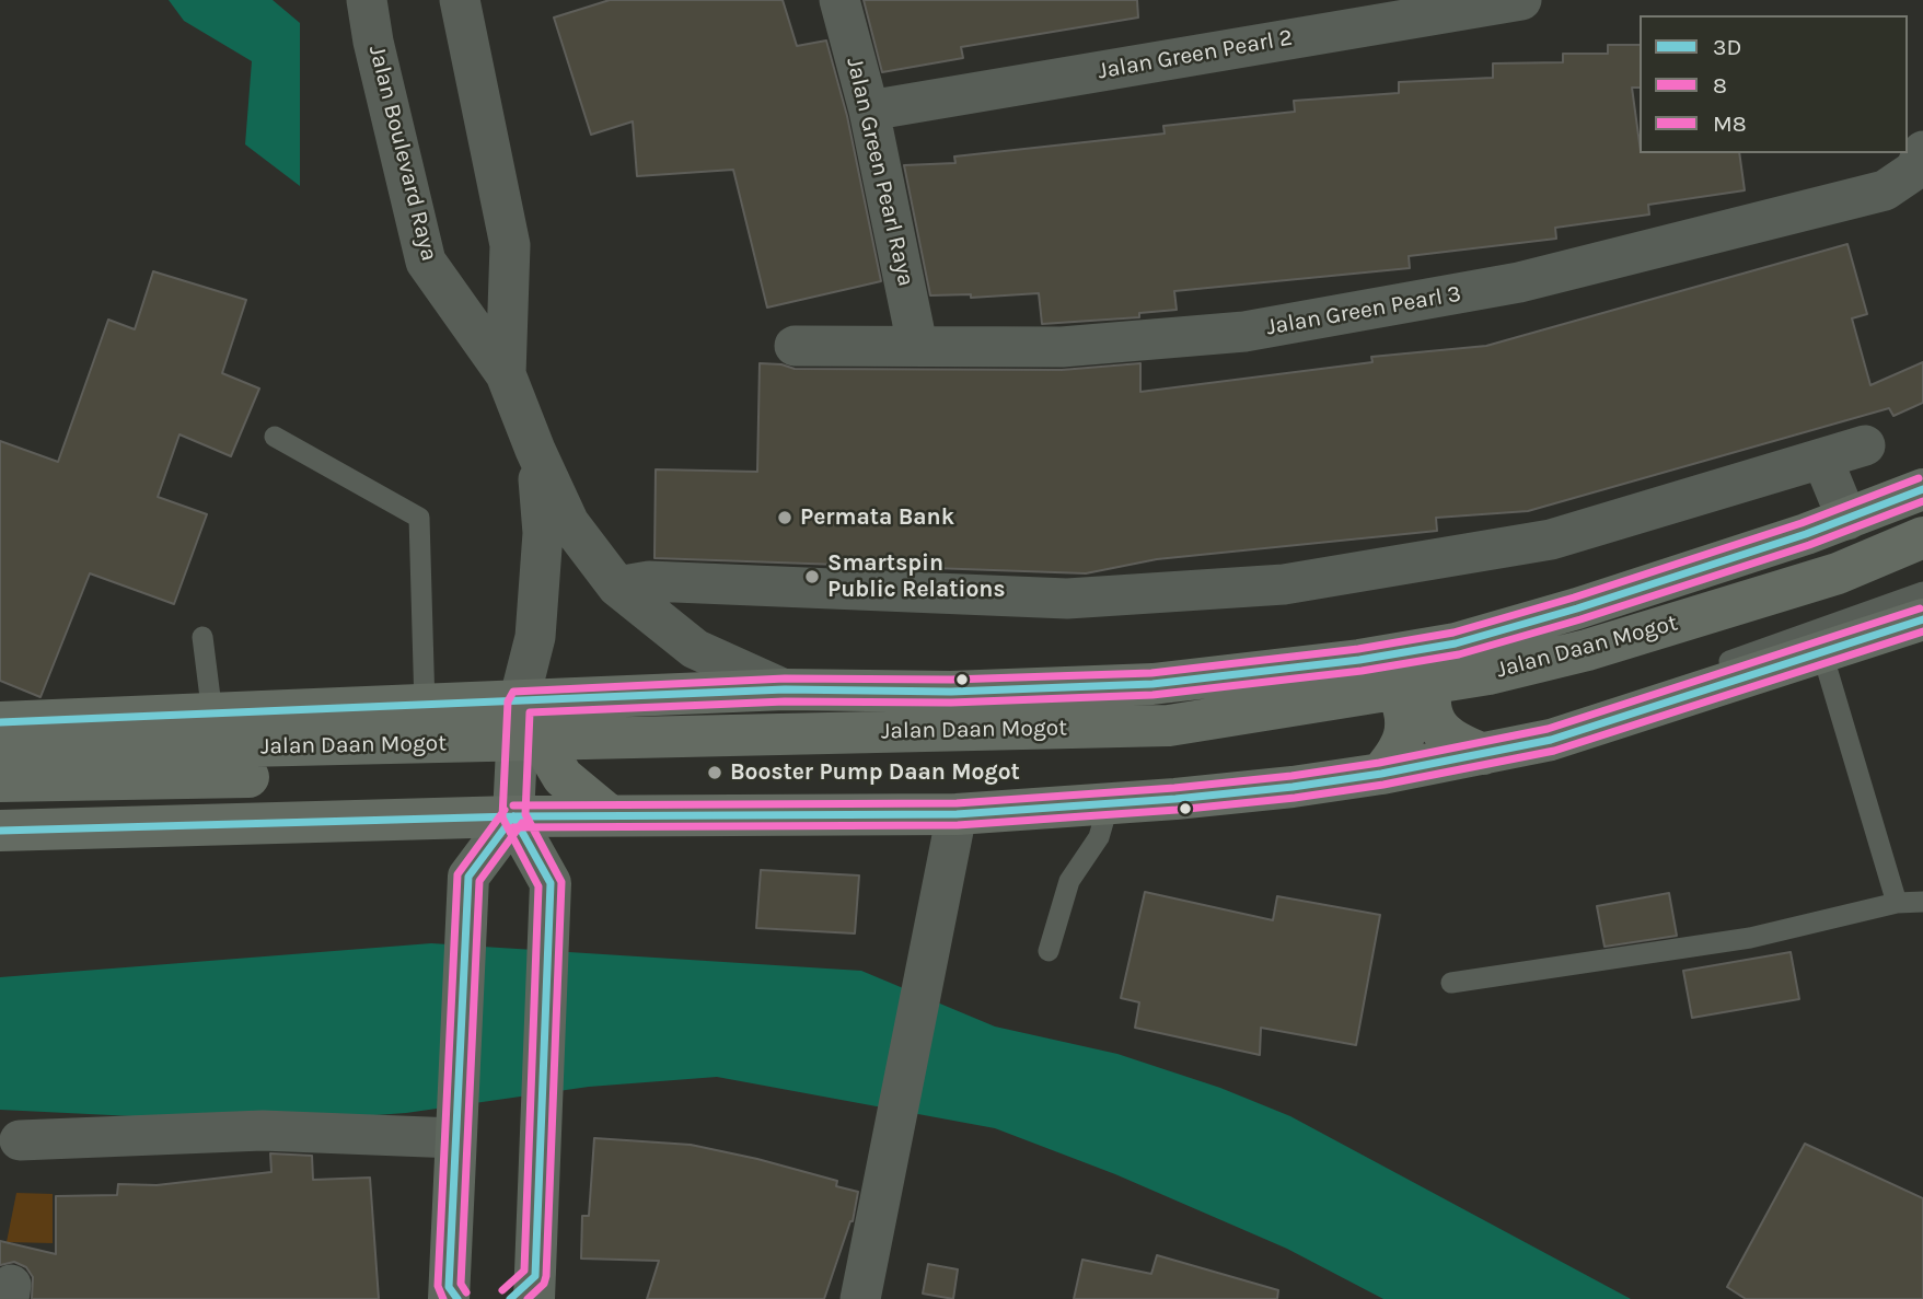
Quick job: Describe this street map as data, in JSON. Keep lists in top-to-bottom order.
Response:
{
  "streets": {
    "highway": ["Jalan Daan Mogot"],
    "street": [
      "Jalan Green Pearl 2",
      "Jalan Boulevard Raya",
      "Jalan Green Pearl Raya",
      "Jalan Green Pearl 3"
    ]
  },
  "crossings": [
    ["Jalan Green Pearl 2", "Jalan Green Pearl Raya"],
    ["Jalan Boulevard Raya", "Jalan Daan Mogot"],
    ["Jalan Green Pearl Raya", "Jalan Green Pearl 3"]
  ],
  "places": ["Permata Bank", "Smartspin Public Relations", "Booster Pump Daan Mogot"],
  "lines": ["transit line M8", "transit line 3D", "transit line 8"],
  "legend": ["3D", "8", "M8"]
}
